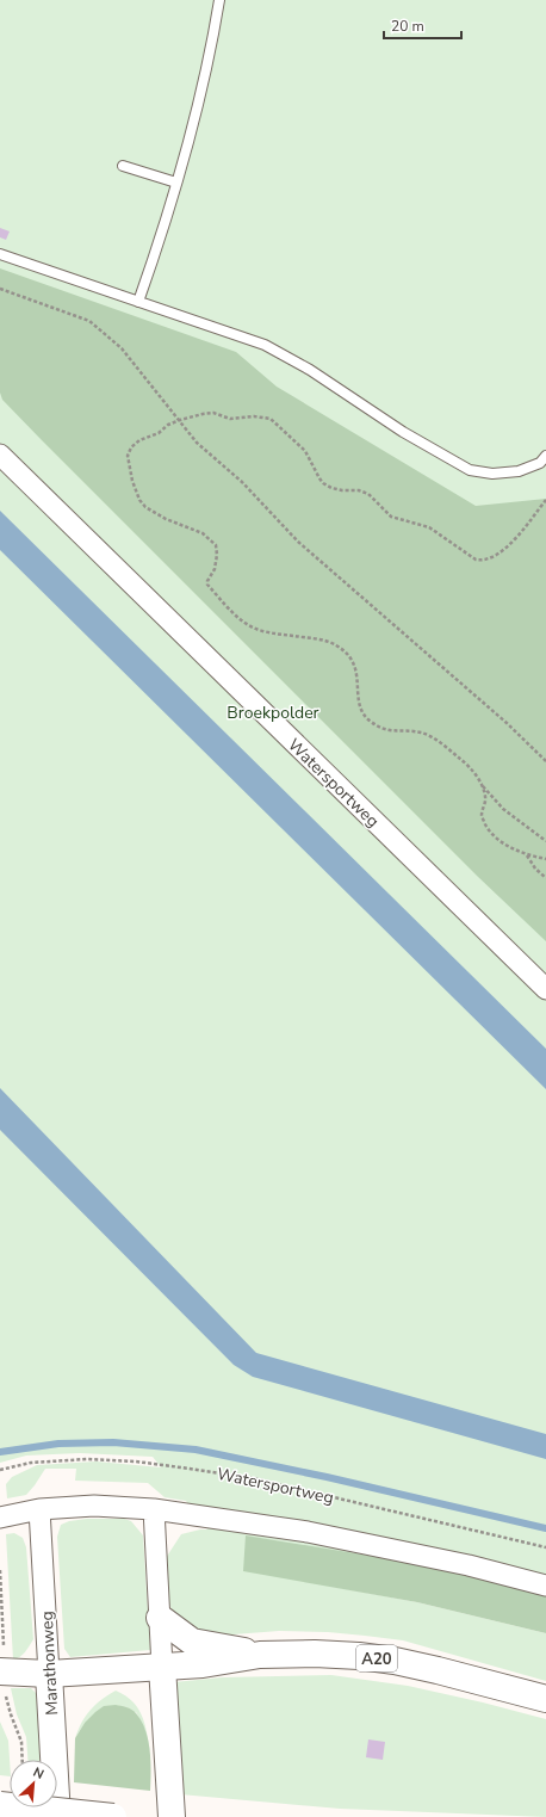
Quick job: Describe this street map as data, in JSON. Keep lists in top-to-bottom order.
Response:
{
  "streets": {
    "main road": ["A20", "Marathonweg"],
    "street": ["Watersportweg"]
  },
  "parks": ["Broekpolder"],
  "scale_bar": "20 m",
  "north": "top right"
}
